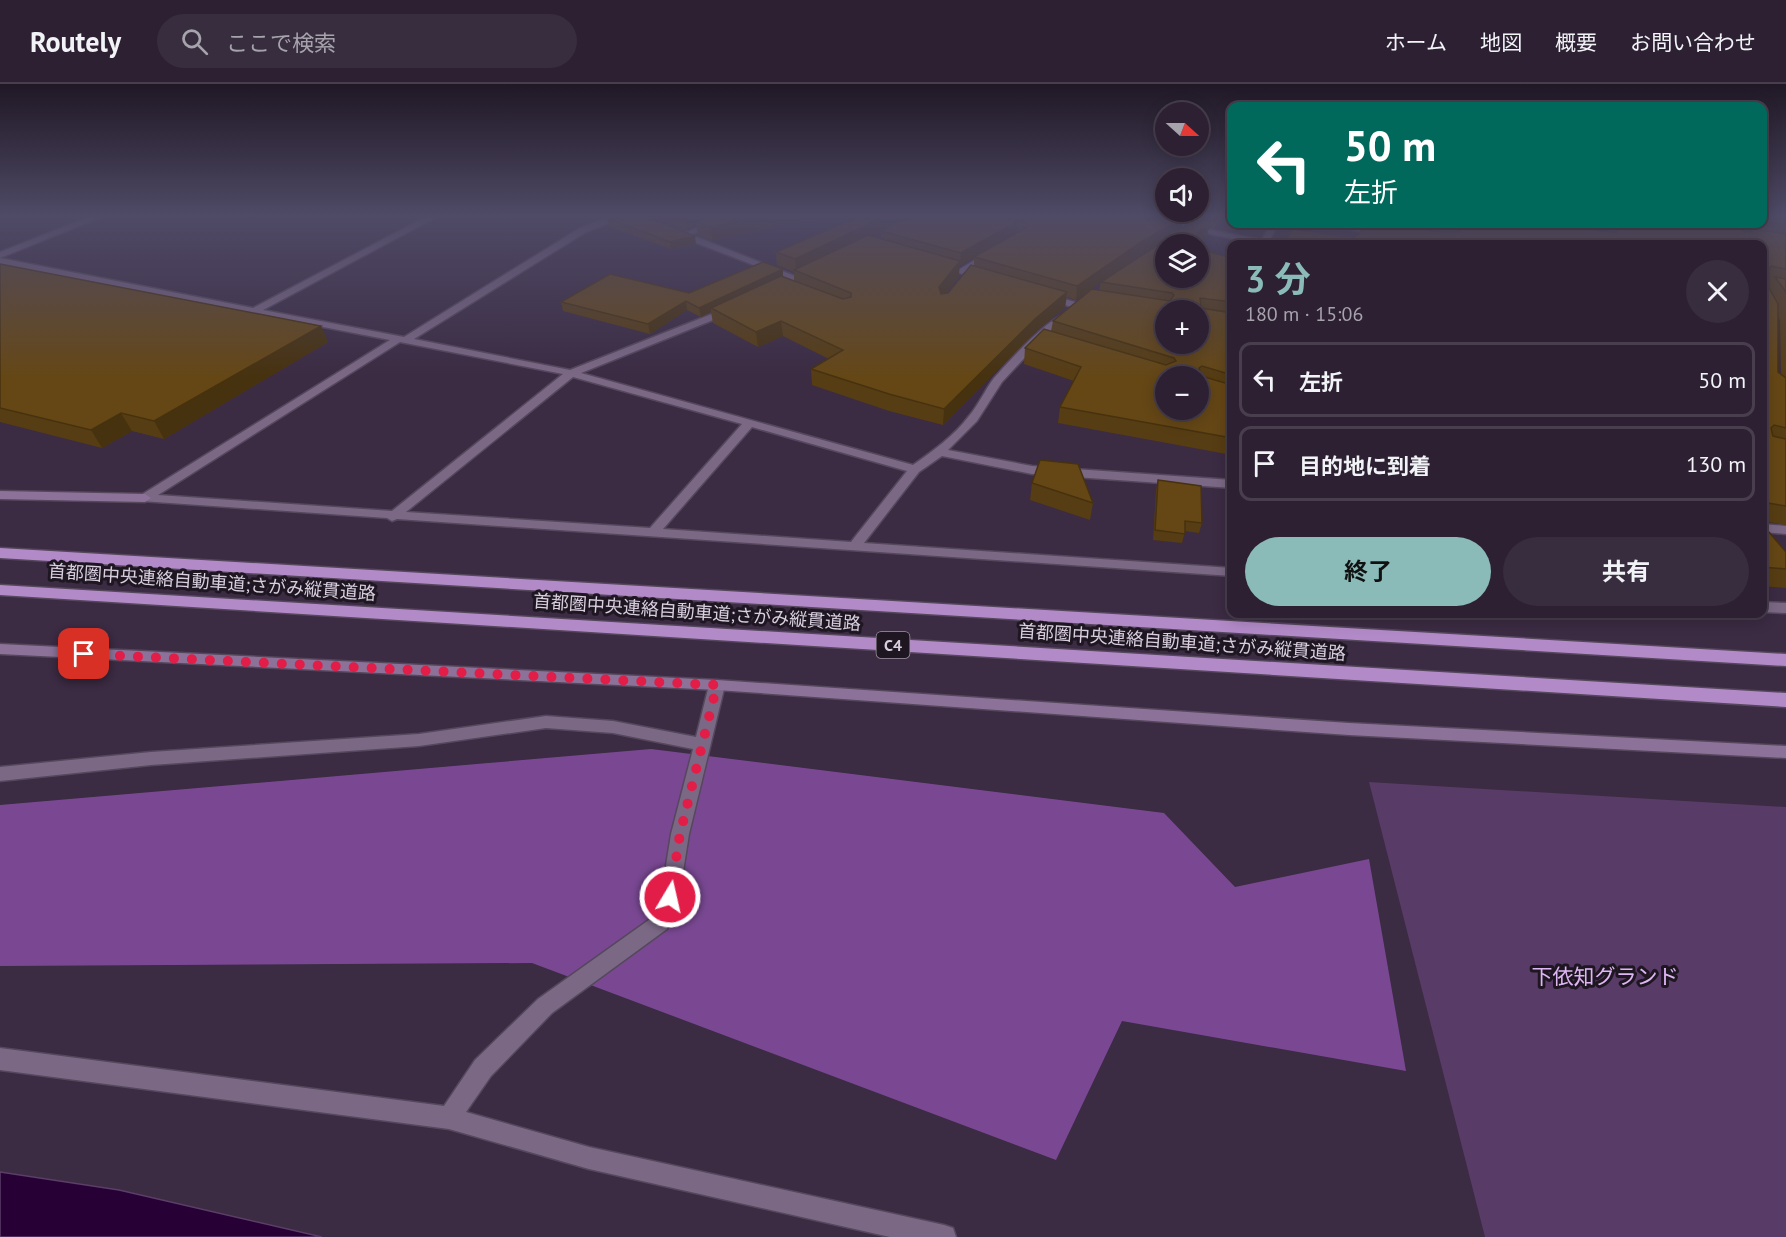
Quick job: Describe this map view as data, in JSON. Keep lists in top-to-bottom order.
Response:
{
  "streets": {
    "highway": ["首都圏中央連絡自動車道;さがみ縦貫道路", "C4"]
  },
  "parks": ["下依知グランド"],
  "north": "right",
  "page": {
    "header": "Routely",
    "search": "ここで検索",
    "nav": [
      "ホーム",
      "地図",
      "概要",
      "お問い合わせ"
    ],
    "map_buttons": ["+", "−"],
    "turn": ["50 m", "左折"],
    "heading": ["3 分", "180 m · 15:06"],
    "list": [
      {
        "name": "左折",
        "value": "50 m"
      },
      {
        "name": "目的地に到着",
        "value": "130 m"
      }
    ],
    "buttons": ["終了", "共有"]
  }
}
